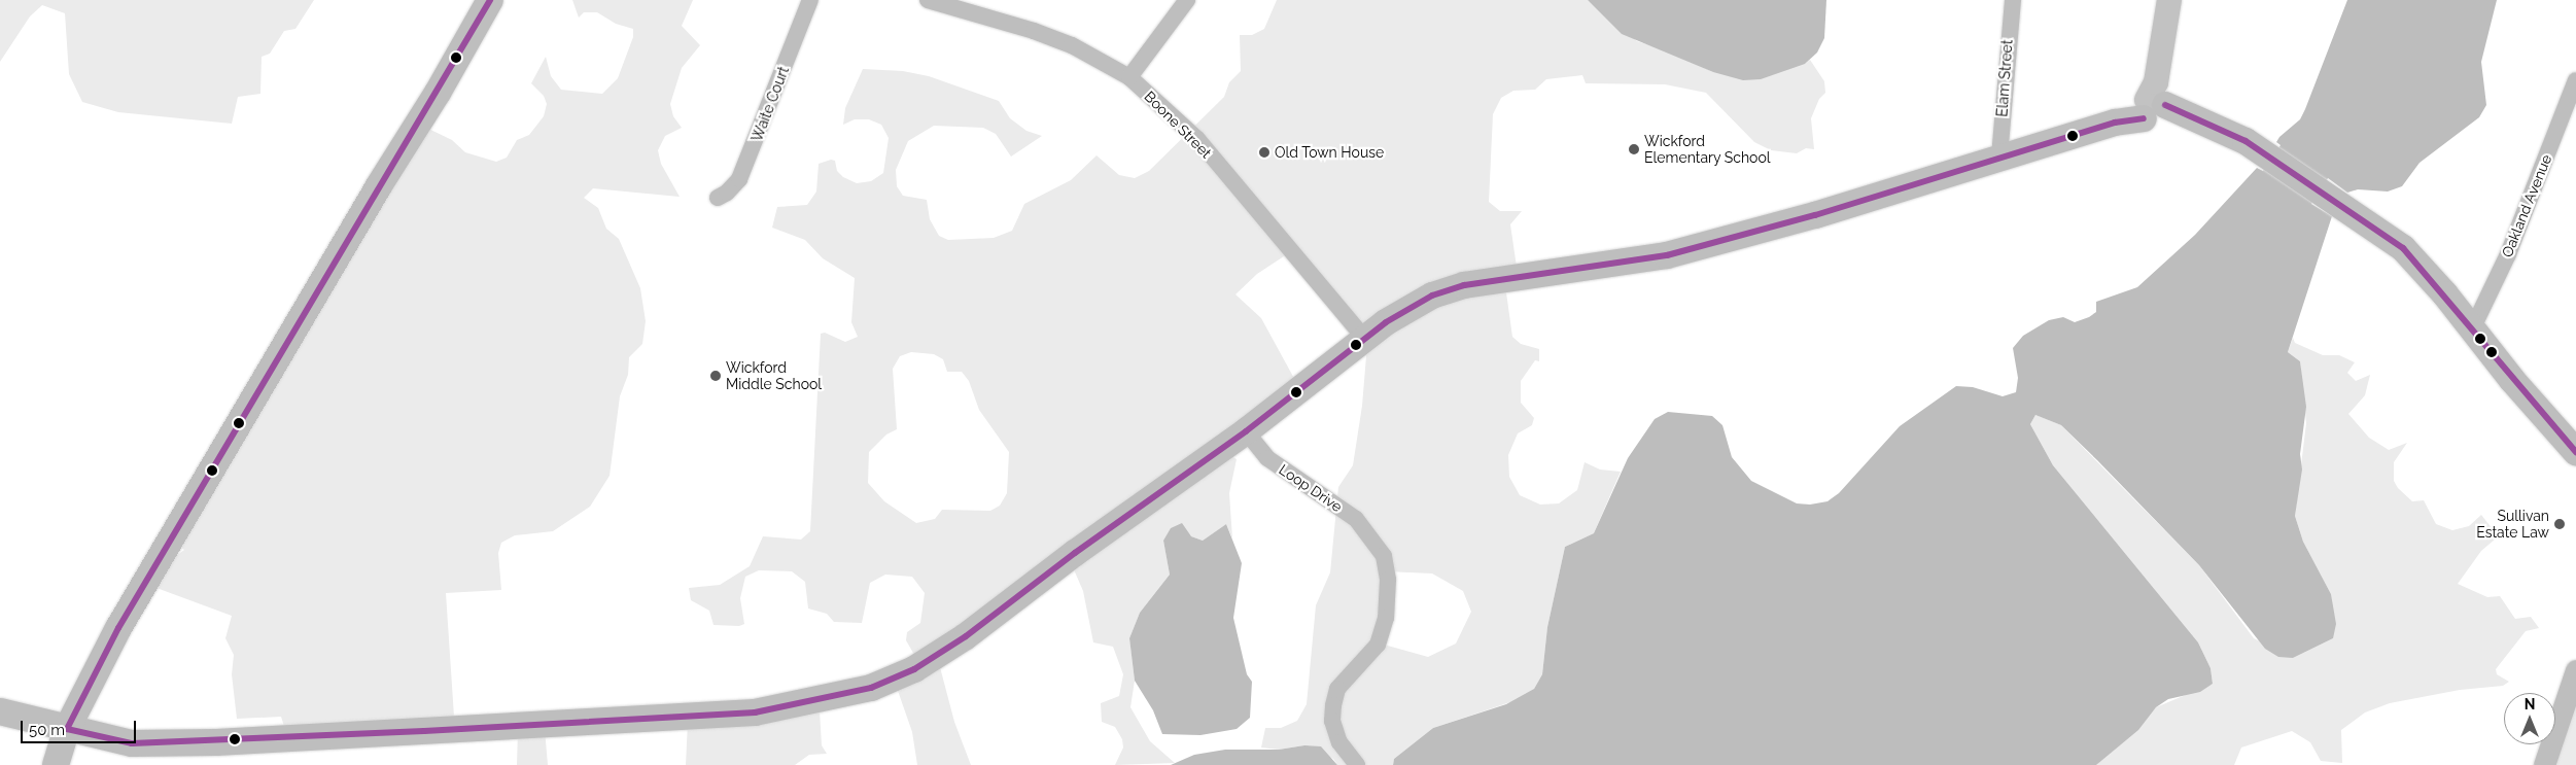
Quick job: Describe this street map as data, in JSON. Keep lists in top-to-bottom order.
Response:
{
  "streets": {
    "street": [
      "Elam Street",
      "Waite Court",
      "Boone Street",
      "Oakland Avenue",
      "Loop Drive"
    ]
  },
  "places": [
    "Wickford Elementary School",
    "Old Town House",
    "Wickford Middle School",
    "Sullivan Estate Law"
  ],
  "scale_bar": "50 m",
  "north": "top"
}
